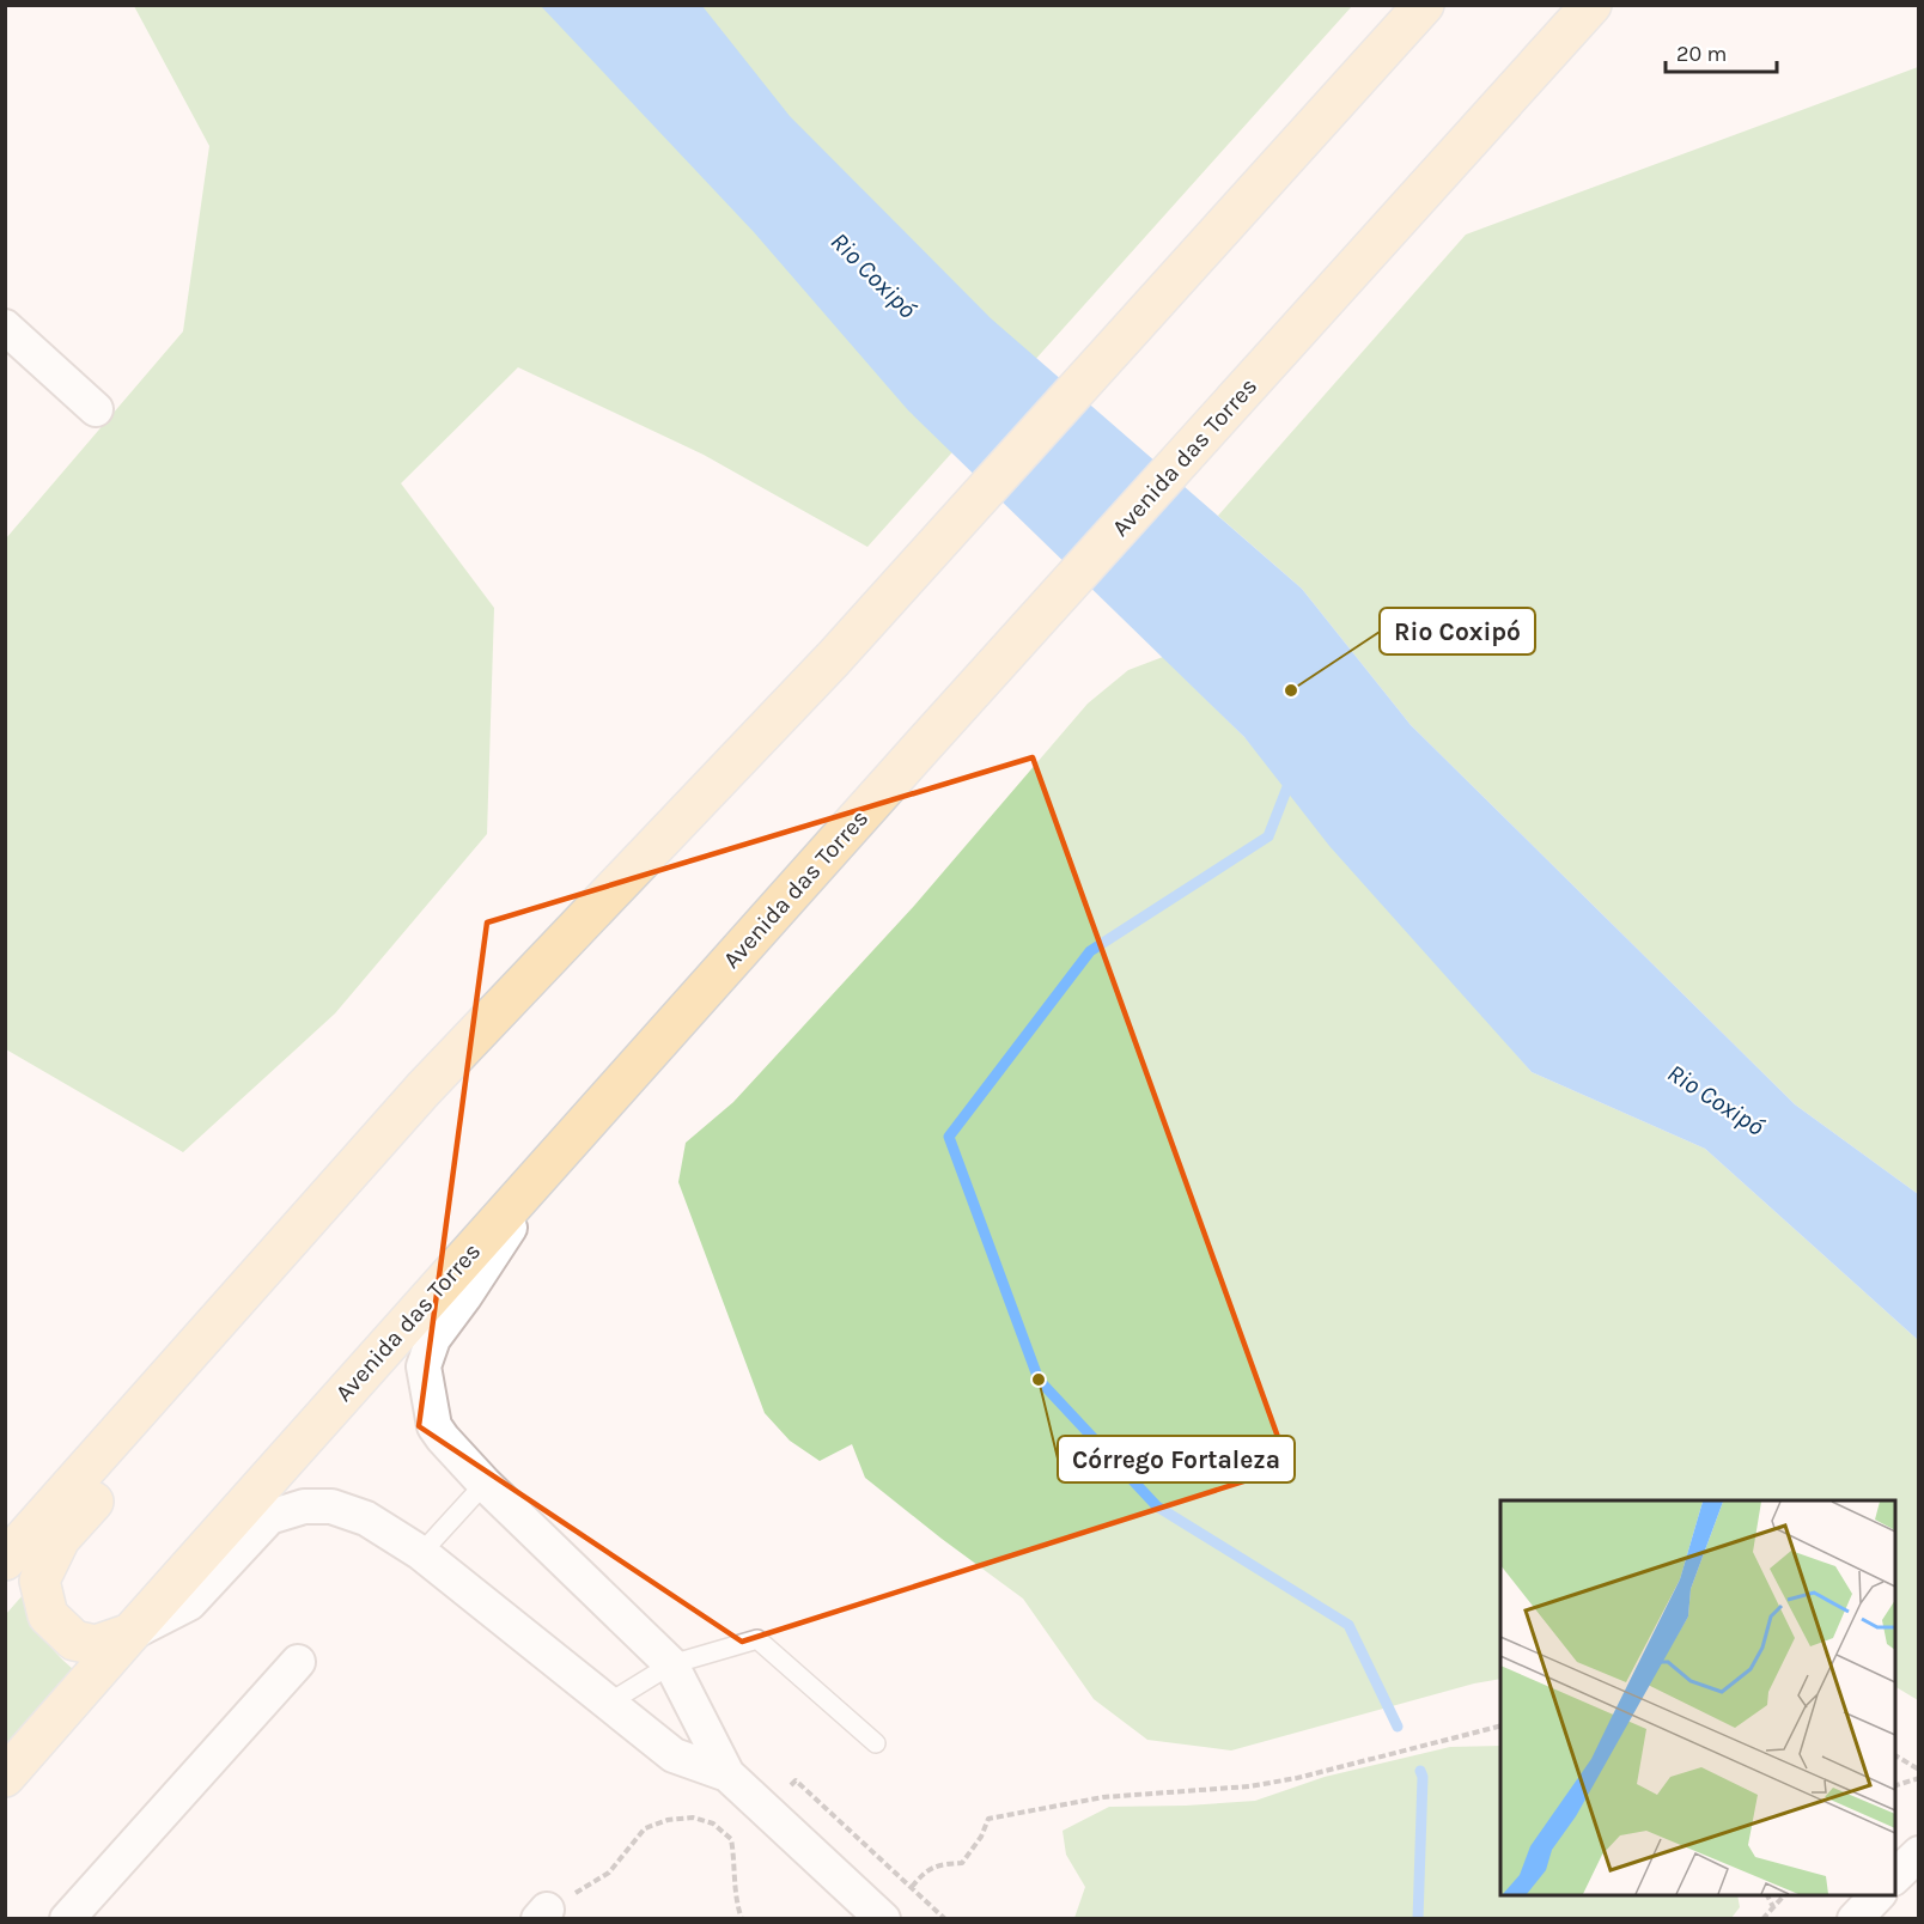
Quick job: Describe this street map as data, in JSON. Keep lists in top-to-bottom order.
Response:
{
  "streets": {
    "main road": ["Avenida das Torres"]
  },
  "water": ["Rio Coxipó"],
  "places": ["Rio Coxipó", "Córrego Fortaleza"],
  "scale_bar": "20 m"
}
